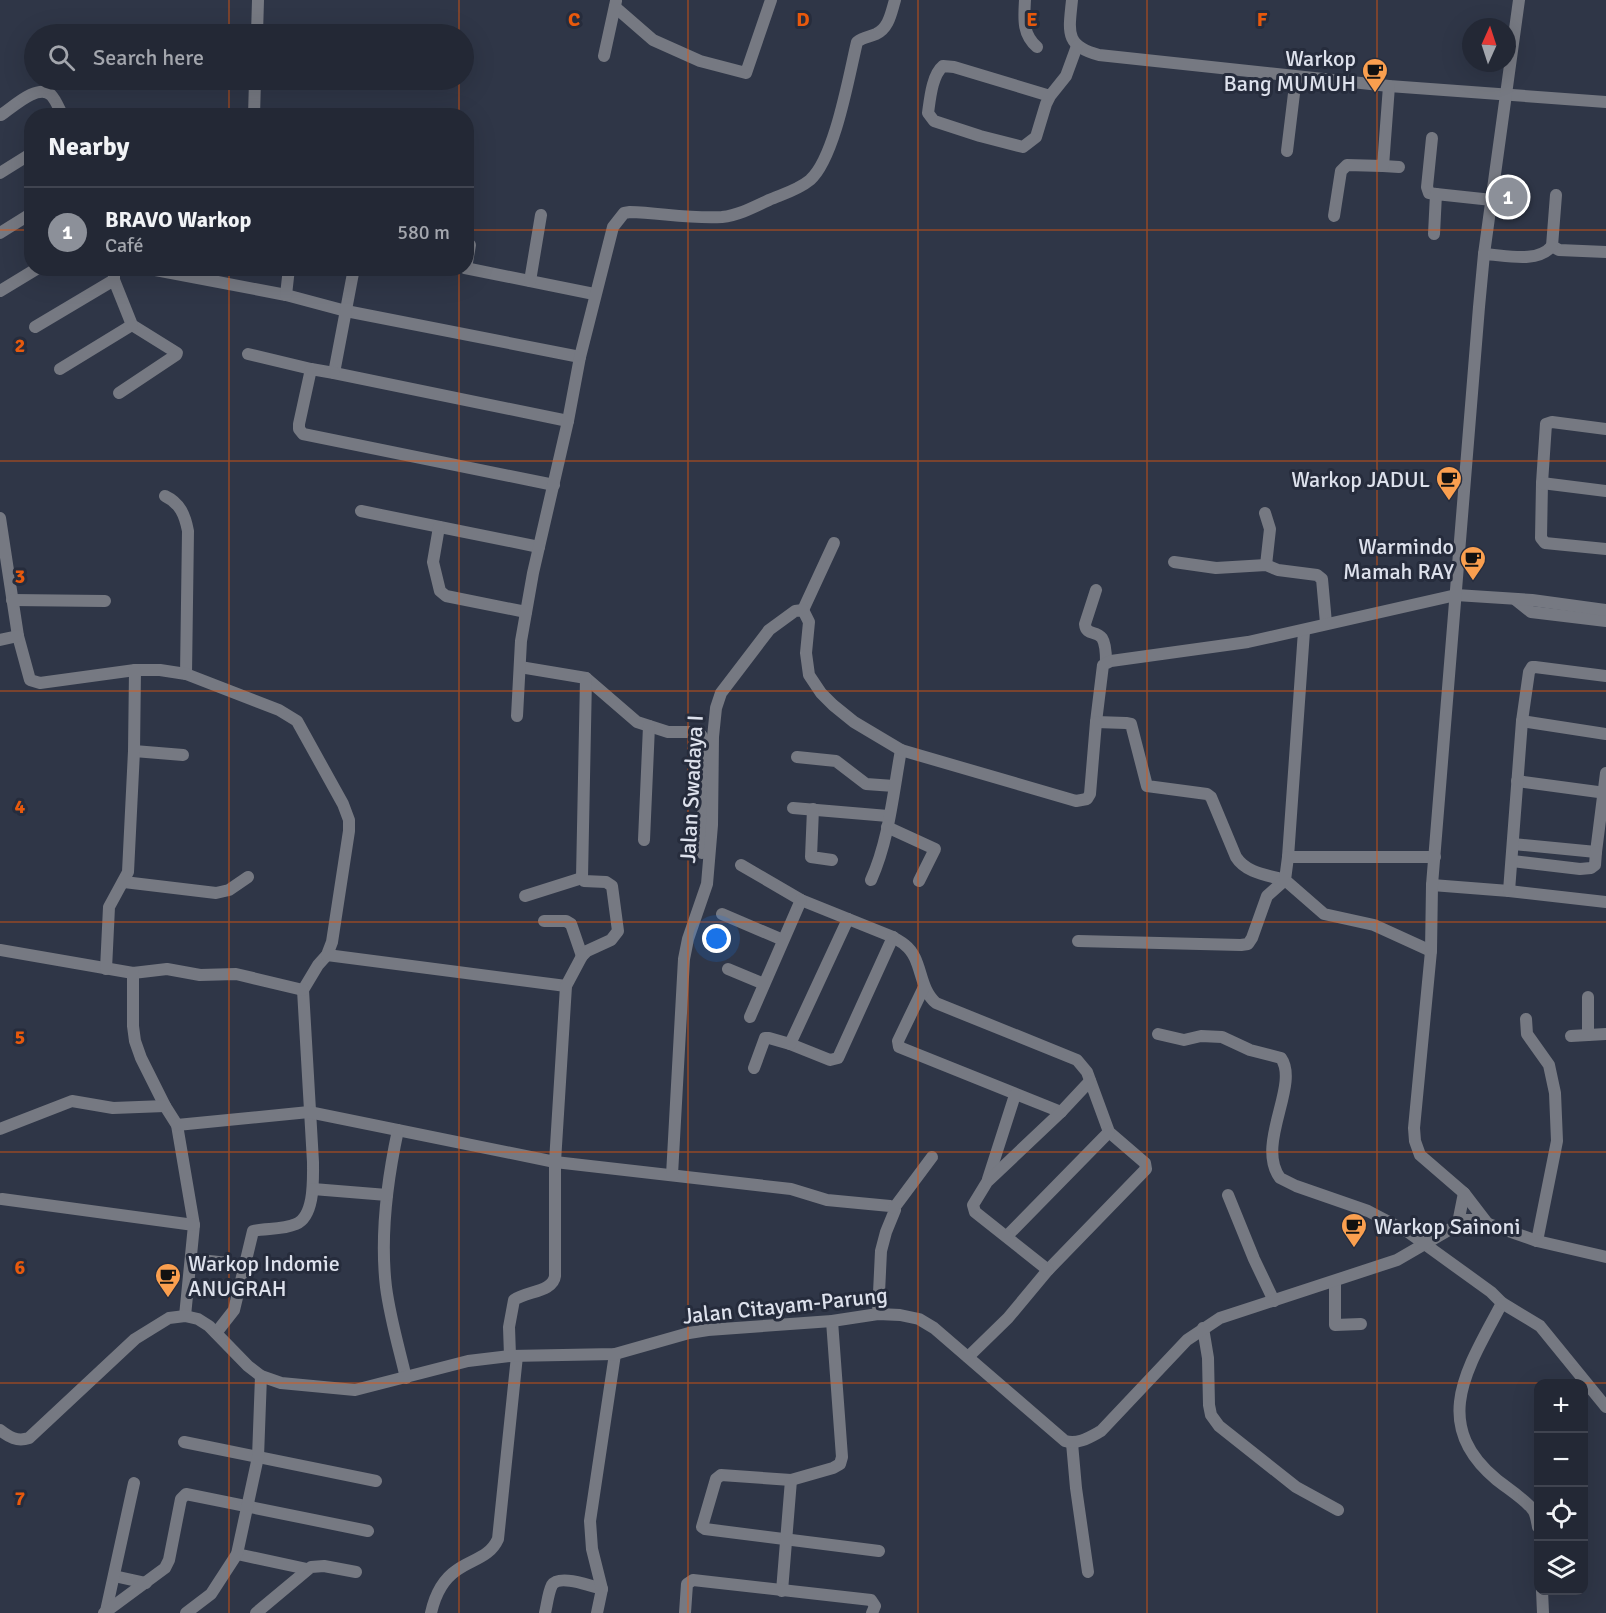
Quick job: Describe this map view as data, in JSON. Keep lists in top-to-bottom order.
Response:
{
  "streets": {
    "street": ["Jalan Swadaya I", "Jalan Citayam-Parung"]
  },
  "places": {
    "cafe": [
      "Warkop Bang MUMUH",
      "Warkop JADUL",
      "Warmindo Mamah RAY",
      "Warkop Sainoni",
      "Warkop Indomie ANUGRAH"
    ]
  },
  "north": "top",
  "page": {
    "search": "Search here",
    "heading": "Nearby",
    "pins": "1",
    "list": [
      {
        "mark": "1",
        "name": "BRAVO Warkop",
        "note": "Café",
        "value": "580 m"
      }
    ],
    "map_buttons": ["+", "−"]
  },
  "grid": {
    "columns": [
      "C",
      "D",
      "E",
      "F"
    ],
    "rows": [
      "2",
      "3",
      "4",
      "5",
      "6",
      "7"
    ]
  }
}
